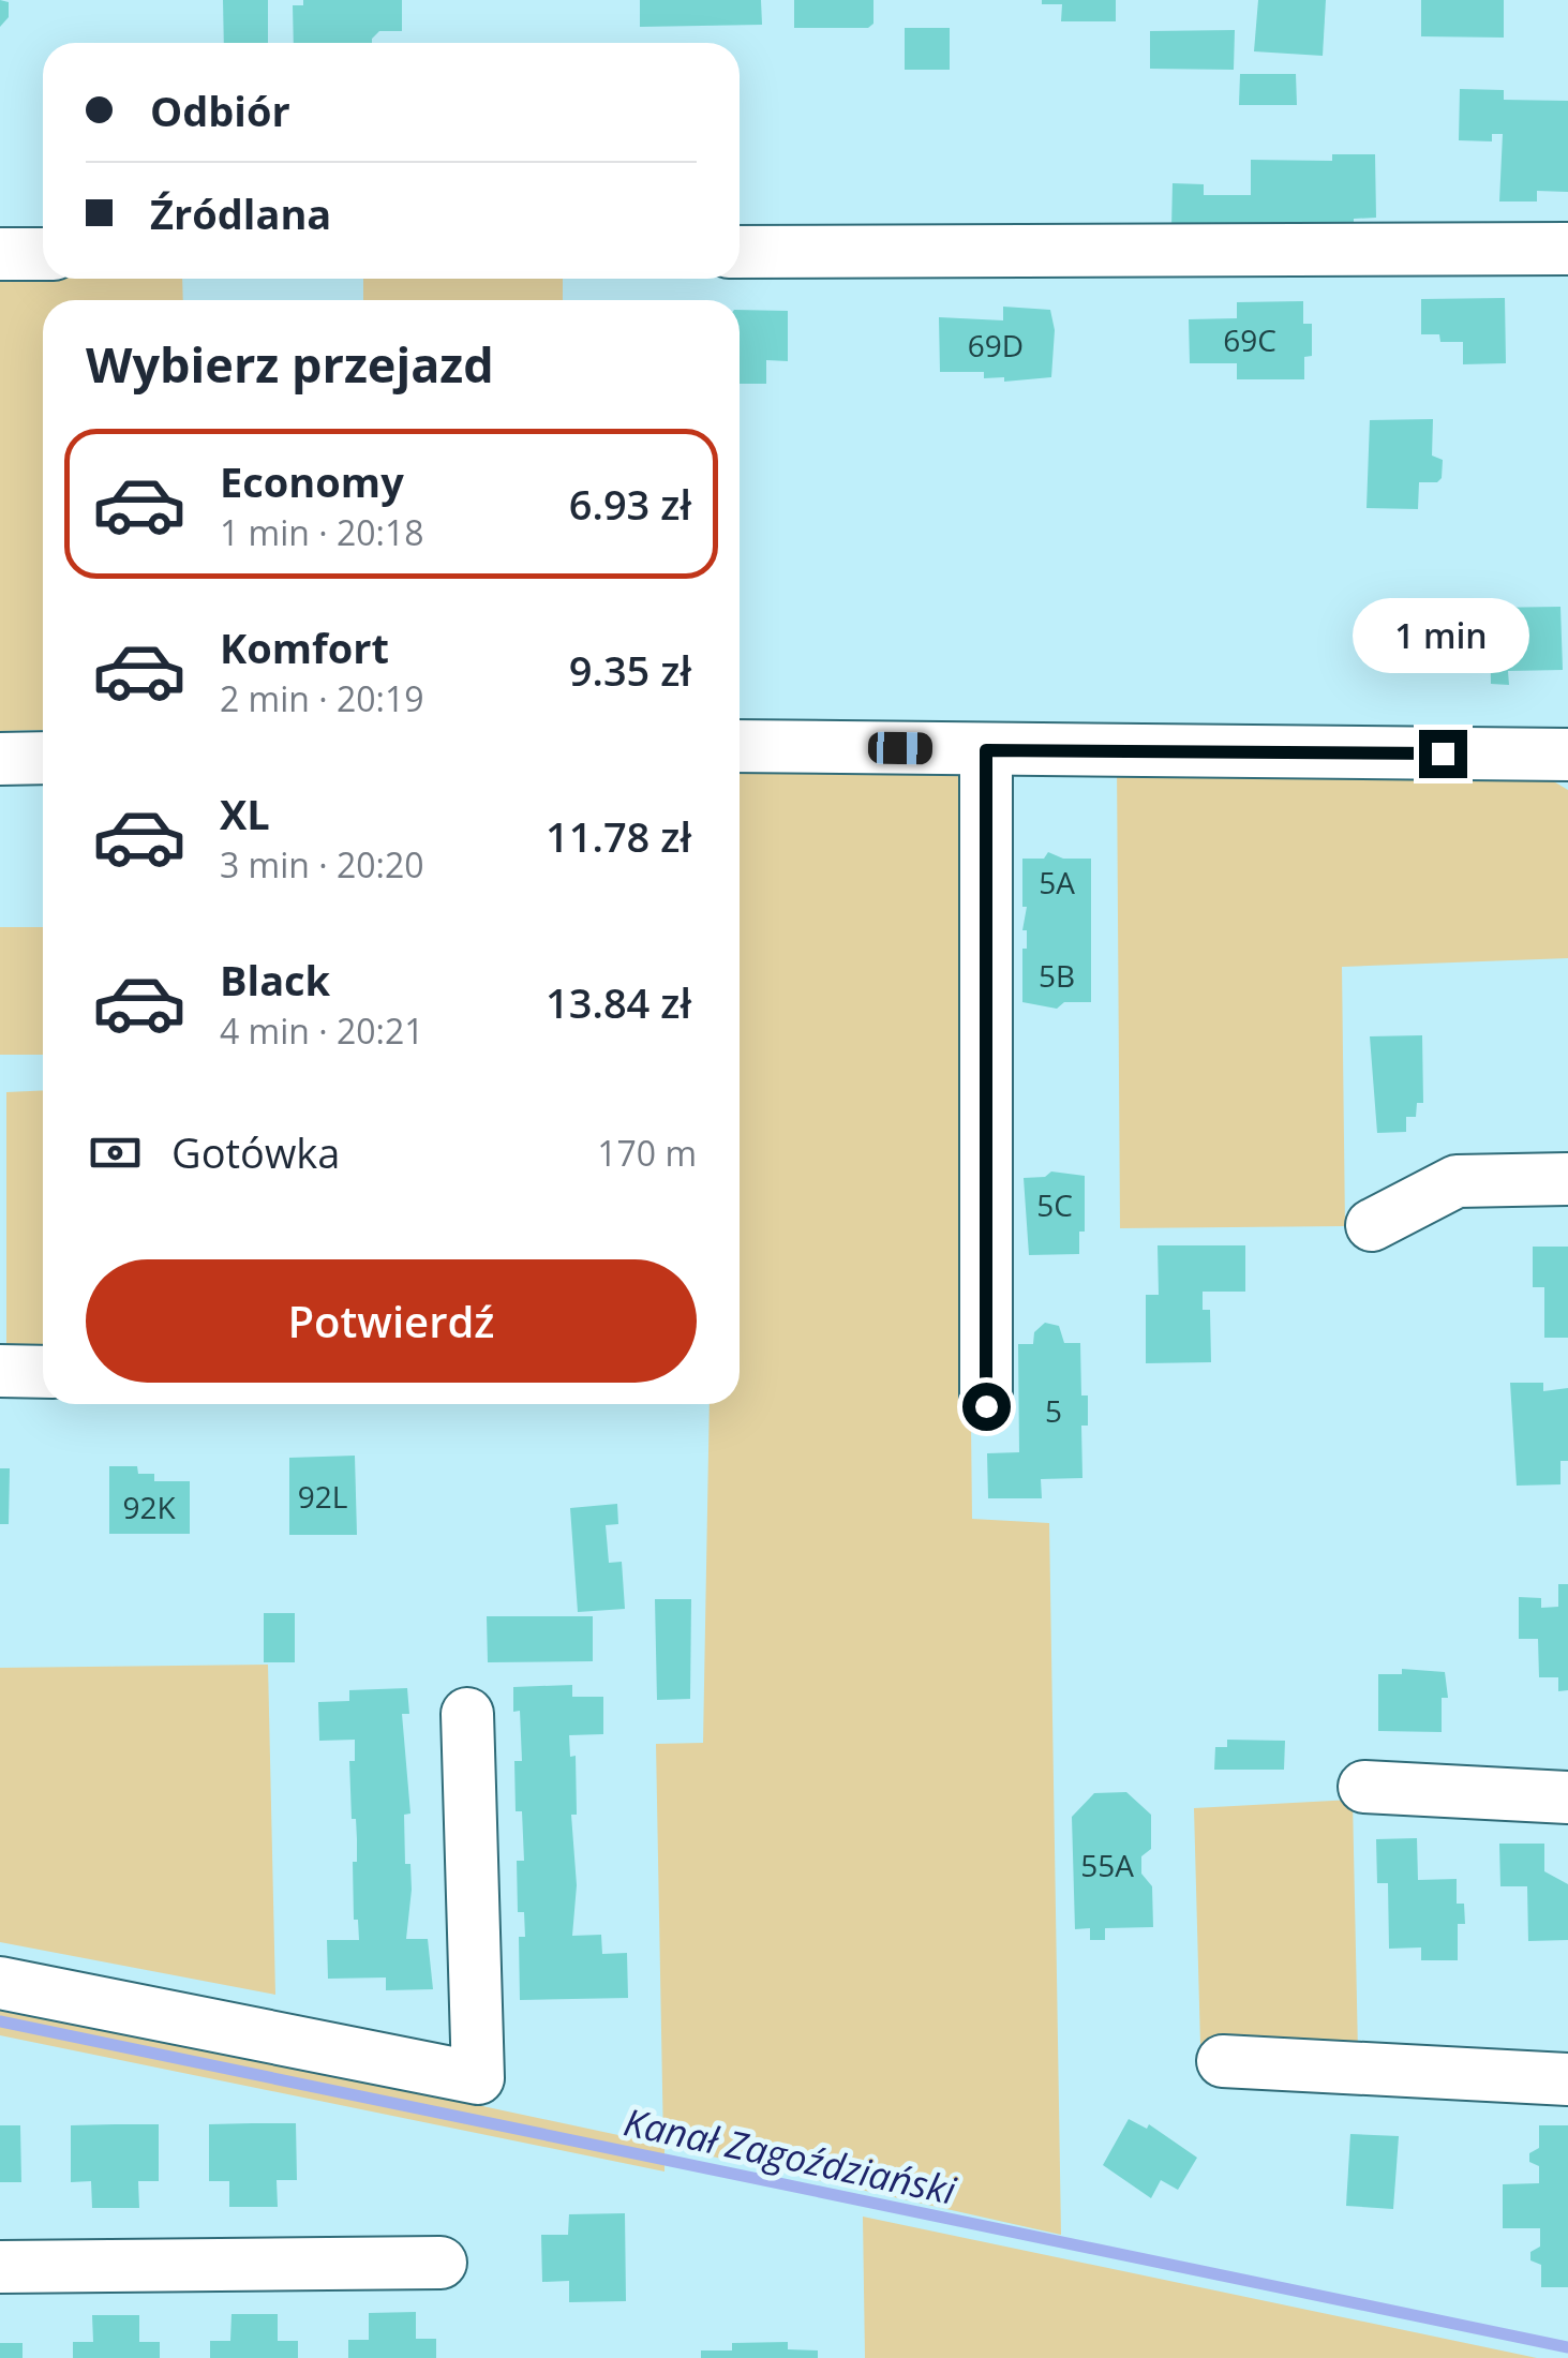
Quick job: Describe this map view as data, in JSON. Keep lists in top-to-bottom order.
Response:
{
  "water": ["Kanał Zagoździański"],
  "house_numbers": [
    "69C",
    "69D",
    "5A",
    "5B",
    "5C",
    "5",
    "92L",
    "92K",
    "55A"
  ],
  "page": {
    "banner": ["Odbiór", "Źródlana"],
    "heading": "Wybierz przejazd",
    "list": [
      {
        "name": "Economy",
        "note": "1 min · 20:18",
        "value": "6.93 zł"
      },
      {
        "name": "Komfort",
        "note": "2 min · 20:19",
        "value": "9.35 zł"
      },
      {
        "name": "XL",
        "note": "3 min · 20:20",
        "value": "11.78 zł"
      },
      {
        "name": "Black",
        "note": "4 min · 20:21",
        "value": "13.84 zł"
      }
    ],
    "bubble": "1 min",
    "pay": ["Gotówka", "170 m"],
    "buttons": "Potwierdź"
  }
}
